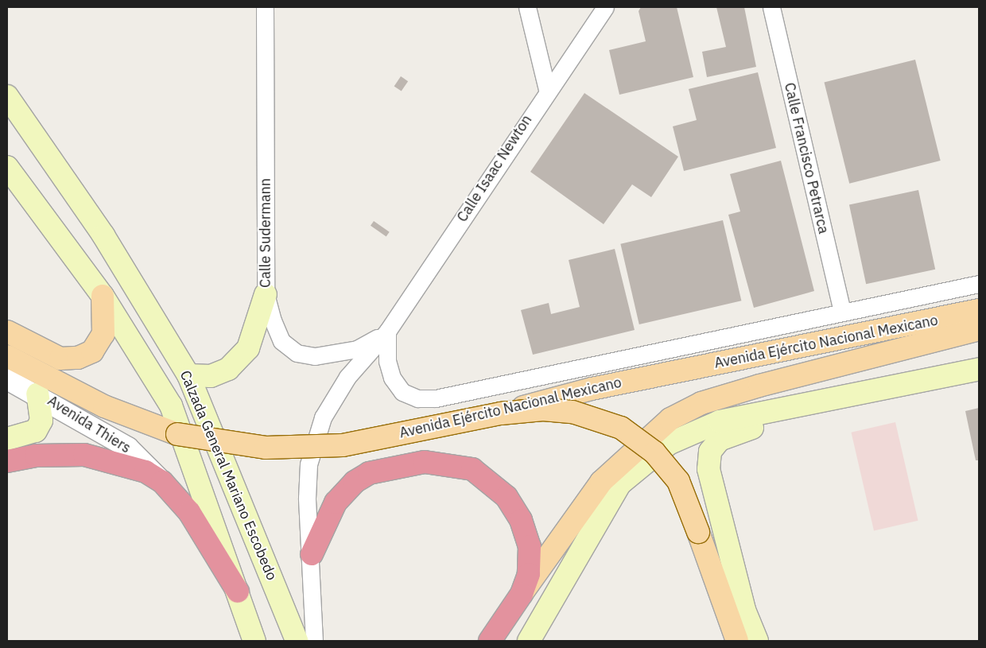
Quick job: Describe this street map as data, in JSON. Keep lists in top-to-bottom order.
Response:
{
  "streets": {
    "main road": ["Avenida Ejército Nacional Mexicano", "Calzada General Mariano Escobedo"],
    "street": [
      "Calle Francisco Petrarca",
      "Calle Isaac Newton",
      "Calle Sudermann",
      "Avenida Thiers"
    ]
  },
  "crossings": [
    ["Calle Francisco Petrarca", "Avenida Ejército Nacional Mexicano"],
    ["Calle Isaac Newton", "Calle Sudermann"],
    ["Calle Isaac Newton", "Avenida Ejército Nacional Mexicano"],
    ["Calle Sudermann", "Avenida Ejército Nacional Mexicano"]
  ]
}
